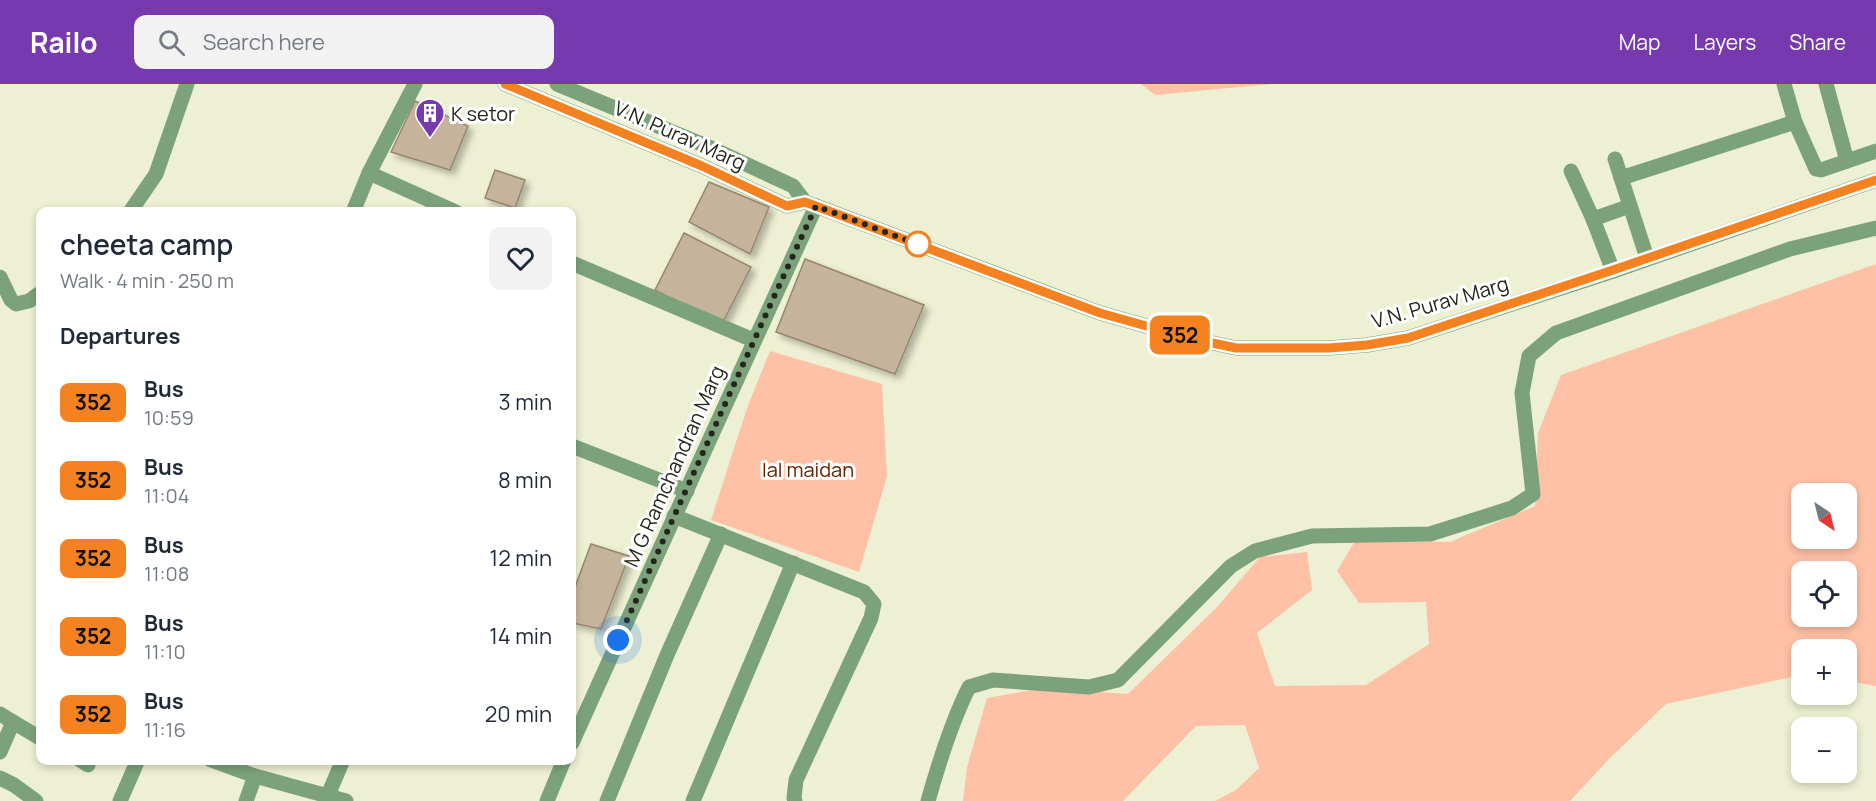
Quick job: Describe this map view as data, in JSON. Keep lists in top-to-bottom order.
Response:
{
  "streets": {
    "street": ["V.N. Purav Marg", "M G Ramchandran Marg"]
  },
  "crossings": [
    ["V.N. Purav Marg", "M G Ramchandran Marg"]
  ],
  "parks": ["lal maidan"],
  "places": {
    "building": ["K setor"]
  },
  "lines": ["bus line 352"],
  "north": "bottom right",
  "page": {
    "header": "Railo",
    "search": "Search here",
    "nav": ["Map", "Layers", "Share"],
    "on_map": "352",
    "heading": [
      ["cheeta camp", "Walk · 4 min · 250 m"],
      "Departures"
    ],
    "list": [
      {
        "mark": "352",
        "name": "Bus",
        "note": "10:59",
        "value": "3 min"
      },
      {
        "mark": "352",
        "name": "Bus",
        "note": "11:04",
        "value": "8 min"
      },
      {
        "mark": "352",
        "name": "Bus",
        "note": "11:08",
        "value": "12 min"
      },
      {
        "mark": "352",
        "name": "Bus",
        "note": "11:10",
        "value": "14 min"
      },
      {
        "mark": "352",
        "name": "Bus",
        "note": "11:16",
        "value": "20 min"
      }
    ],
    "map_buttons": ["+", "−"]
  }
}
